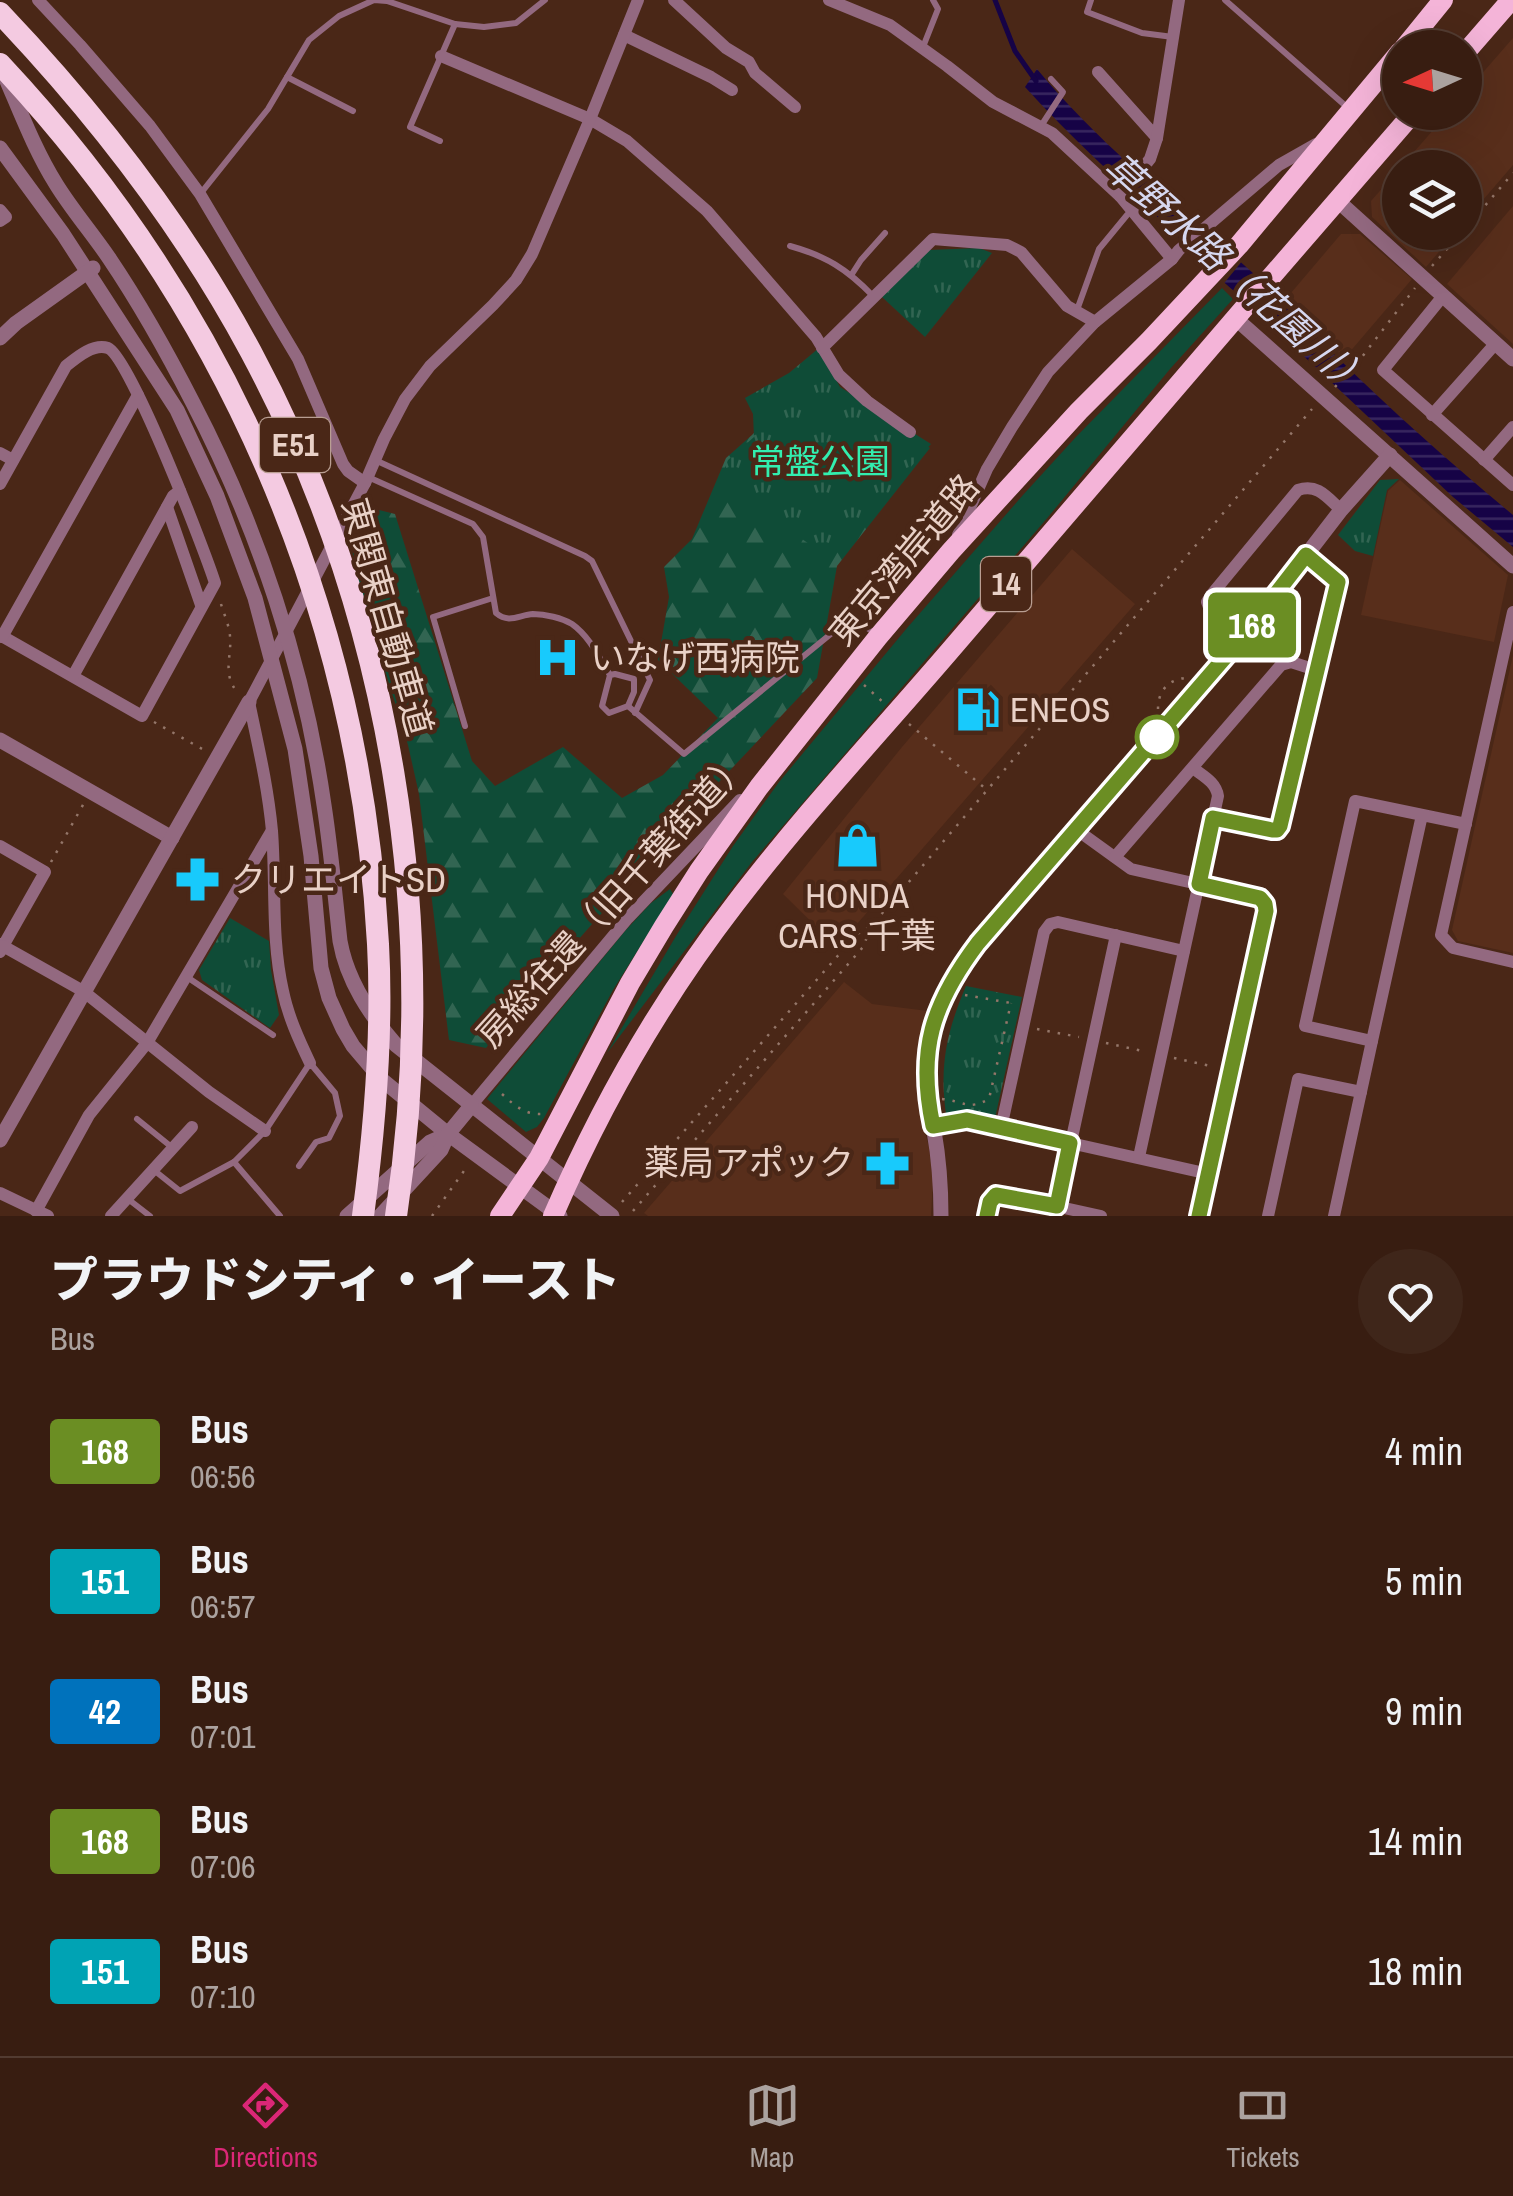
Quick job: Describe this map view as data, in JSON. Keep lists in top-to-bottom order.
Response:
{
  "streets": {
    "highway": [
      "E51",
      "東京湾岸道路",
      "14",
      "東関東自動車道"
    ],
    "street": ["房総往還（旧千葉街道）"]
  },
  "crossings": [
    ["東京湾岸道路", "房総往還（旧千葉街道）"]
  ],
  "water": ["草野水路（花園川）"],
  "parks": ["常盤公園"],
  "places": {
    "hospital": ["いなげ西病院"],
    "fuel station": ["ENEOS"],
    "shop": ["HONDA CARS 千葉"],
    "pharmacy": ["クリエイトSD", "薬局アポック"]
  },
  "lines": ["bus line 168"],
  "north": "left",
  "page": {
    "on_map": "168",
    "heading": ["プラウドシティ・イースト", "Bus"],
    "list": [
      {
        "mark": "168",
        "name": "Bus",
        "note": "06:56",
        "value": "4 min"
      },
      {
        "mark": "151",
        "name": "Bus",
        "note": "06:57",
        "value": "5 min"
      },
      {
        "mark": "42",
        "name": "Bus",
        "note": "07:01",
        "value": "9 min"
      },
      {
        "mark": "168",
        "name": "Bus",
        "note": "07:06",
        "value": "14 min"
      },
      {
        "mark": "151",
        "name": "Bus",
        "note": "07:10",
        "value": "18 min"
      }
    ],
    "tabs": ["Directions", "Map", "Tickets"]
  }
}
